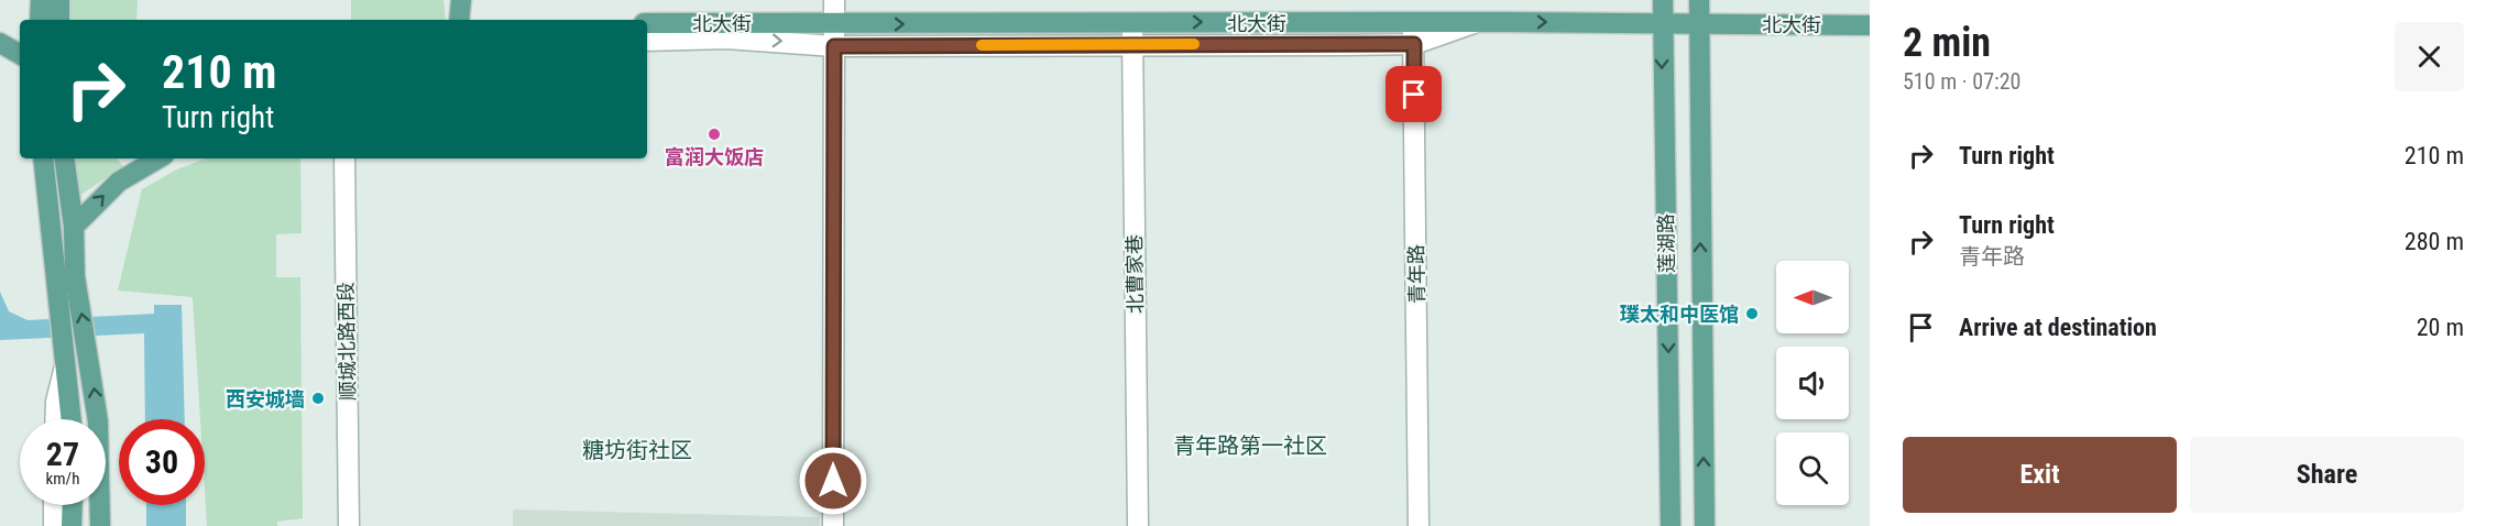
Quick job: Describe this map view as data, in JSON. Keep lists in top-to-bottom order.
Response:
{
  "streets": {
    "main road": ["北大街", "莲湖路"],
    "street": ["北曹家巷", "青年路", "顺城北路西段"]
  },
  "crossings": [
    ["北大街", "莲湖路"],
    ["北大街", "北曹家巷"],
    ["北大街", "青年路"]
  ],
  "one_way": ["北大街"],
  "districts": ["青年路第一社区", "糖坊街社区"],
  "places": ["富润大饭店", "璞太和中医馆", "西安城墙"],
  "north": "left",
  "page": {
    "heading": ["2 min", "510 m · 07:20"],
    "turn": ["210 m", "Turn right"],
    "list": [
      {
        "name": "Turn right",
        "value": "210 m"
      },
      {
        "name": "Turn right",
        "note": "青年路",
        "value": "280 m"
      },
      {
        "name": "Arrive at destination",
        "value": "20 m"
      }
    ],
    "speed": "27 km/h",
    "limit": "30",
    "buttons": ["Exit", "Share"]
  }
}
